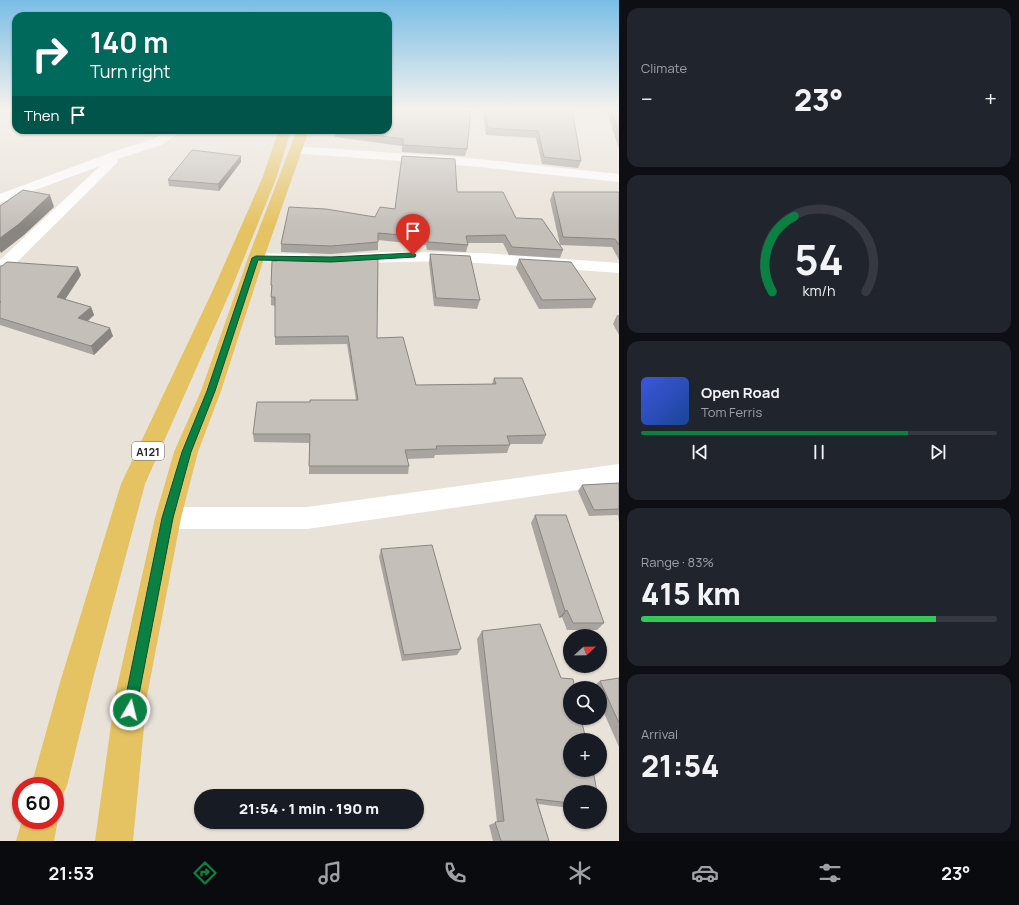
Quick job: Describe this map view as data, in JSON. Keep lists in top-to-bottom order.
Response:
{
  "streets": {
    "main road": ["A121"]
  },
  "north": "right",
  "page": {
    "tile": [
      "Climate",
      ["Range · 83%", "415 km"],
      ["Arrival", "21:54"]
    ],
    "turn": ["140 m", "Turn right"],
    "heat": ["−", "23°", "+"],
    "then": "Then",
    "song": ["Open Road", "Tom Ferris"],
    "map_buttons": ["+", "−"],
    "limit": "60",
    "trip": "21:54 · 1 min · 190 m",
    "tabs": ["21:53", "23°"],
    "gauge": ["54", "km/h"]
  }
}
